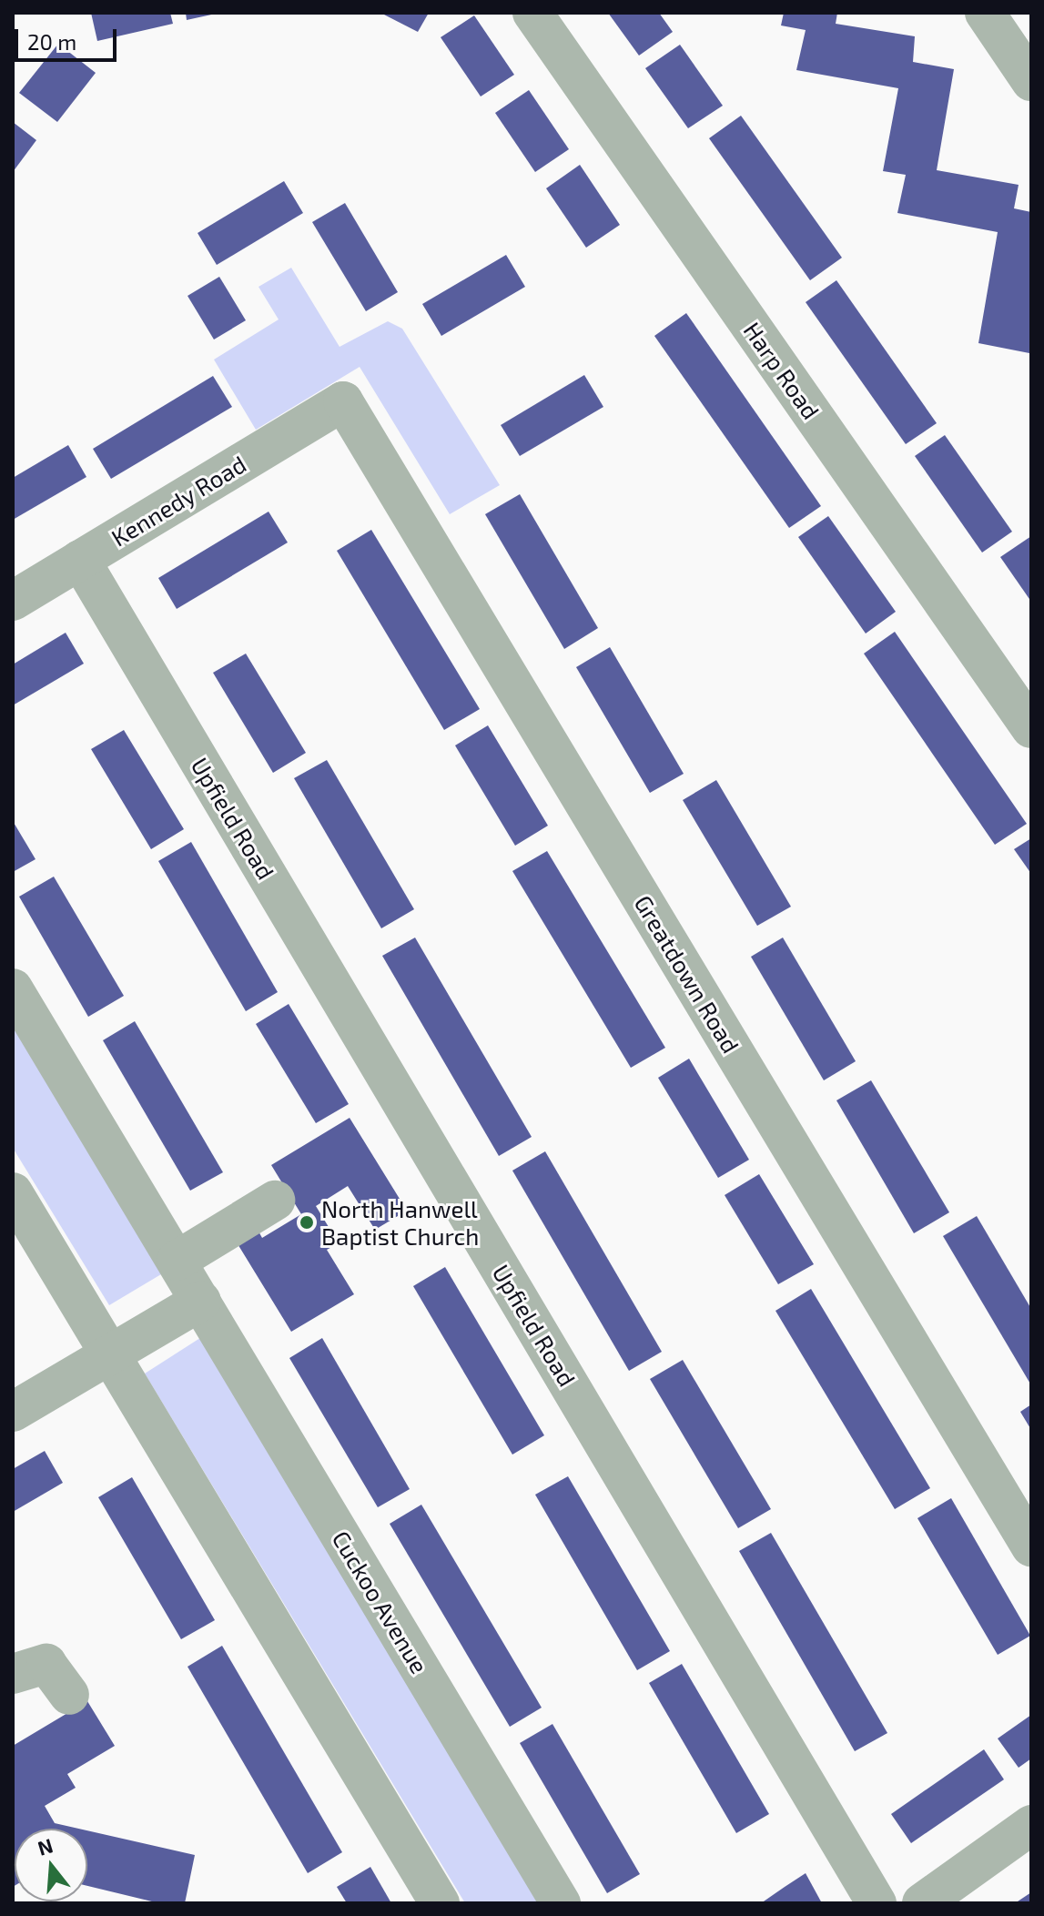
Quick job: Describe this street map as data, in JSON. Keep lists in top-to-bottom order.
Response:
{
  "streets": {
    "street": [
      "Harp Road",
      "Kennedy Road",
      "Upfield Road",
      "Greatdown Road",
      "Cuckoo Avenue"
    ]
  },
  "crossings": [
    ["Kennedy Road", "Upfield Road"],
    ["Kennedy Road", "Greatdown Road"]
  ],
  "places": ["North Hanwell Baptist Church"],
  "scale_bar": "20 m",
  "north": "top"
}
